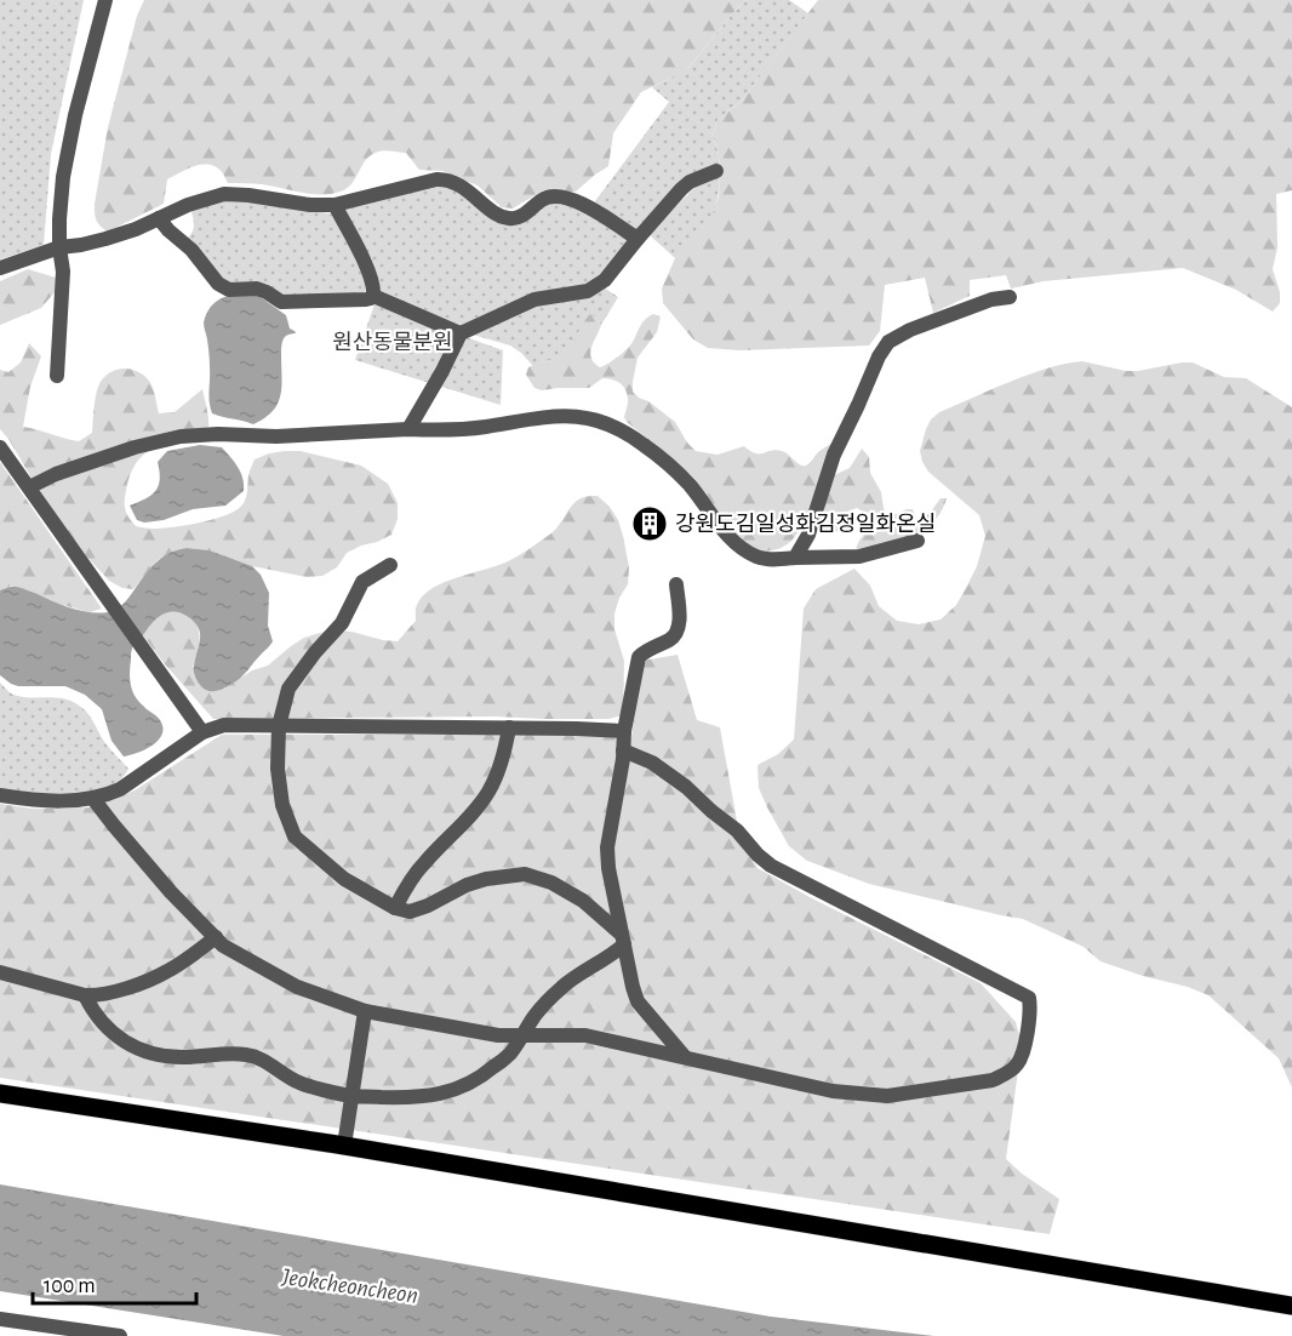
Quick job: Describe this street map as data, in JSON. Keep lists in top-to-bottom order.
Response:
{
  "water": ["Jeokcheoncheon"],
  "parks": ["원산동물분원"],
  "places": {
    "building": ["강원도김일성화김정일화온실"]
  },
  "scale_bar": "100 m"
}
